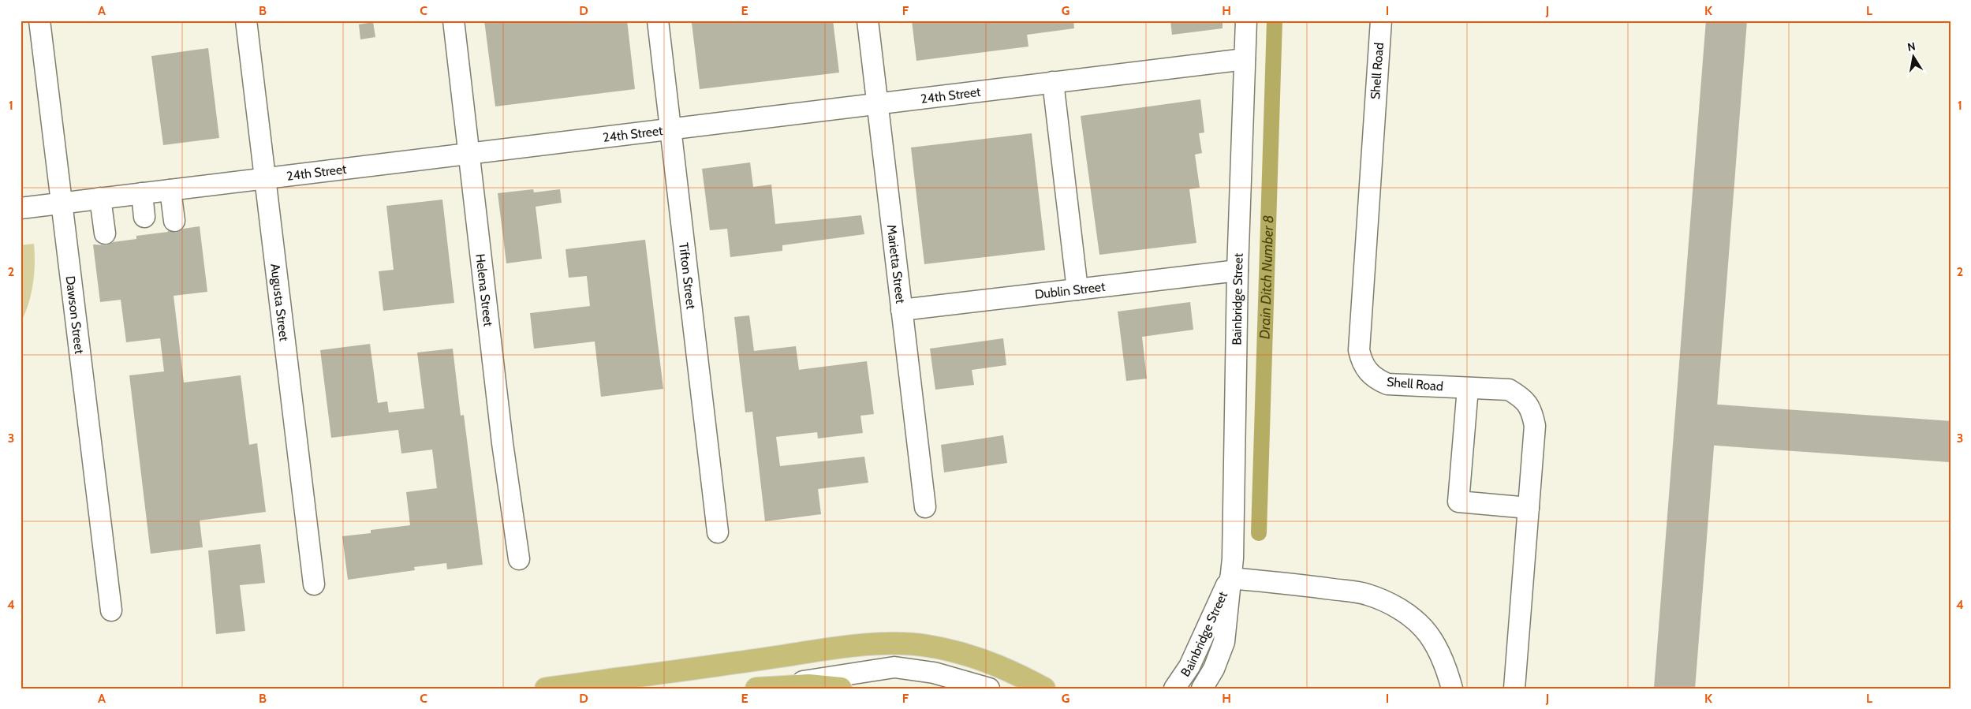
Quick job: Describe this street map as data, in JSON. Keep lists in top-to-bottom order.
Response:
{
  "streets": {
    "street": [
      "Shell Road",
      "24th Street",
      "Marietta Street",
      "Tifton Street",
      "Helena Street",
      "Dublin Street",
      "Bainbridge Street",
      "Augusta Street",
      "Dawson Street"
    ]
  },
  "crossings": [
    ["24th Street", "Marietta Street"],
    ["24th Street", "Tifton Street"],
    ["24th Street", "Helena Street"],
    ["24th Street", "Bainbridge Street"],
    ["24th Street", "Augusta Street"],
    ["24th Street", "Dawson Street"],
    ["Marietta Street", "Dublin Street"],
    ["Dublin Street", "Bainbridge Street"]
  ],
  "water": ["Drain Ditch Number 8"],
  "north": "top",
  "grid": {
    "columns": [
      "A",
      "B",
      "C",
      "D",
      "E",
      "F",
      "G",
      "H",
      "I",
      "J",
      "K",
      "L"
    ],
    "rows": [
      "1",
      "2",
      "3",
      "4"
    ]
  }
}
